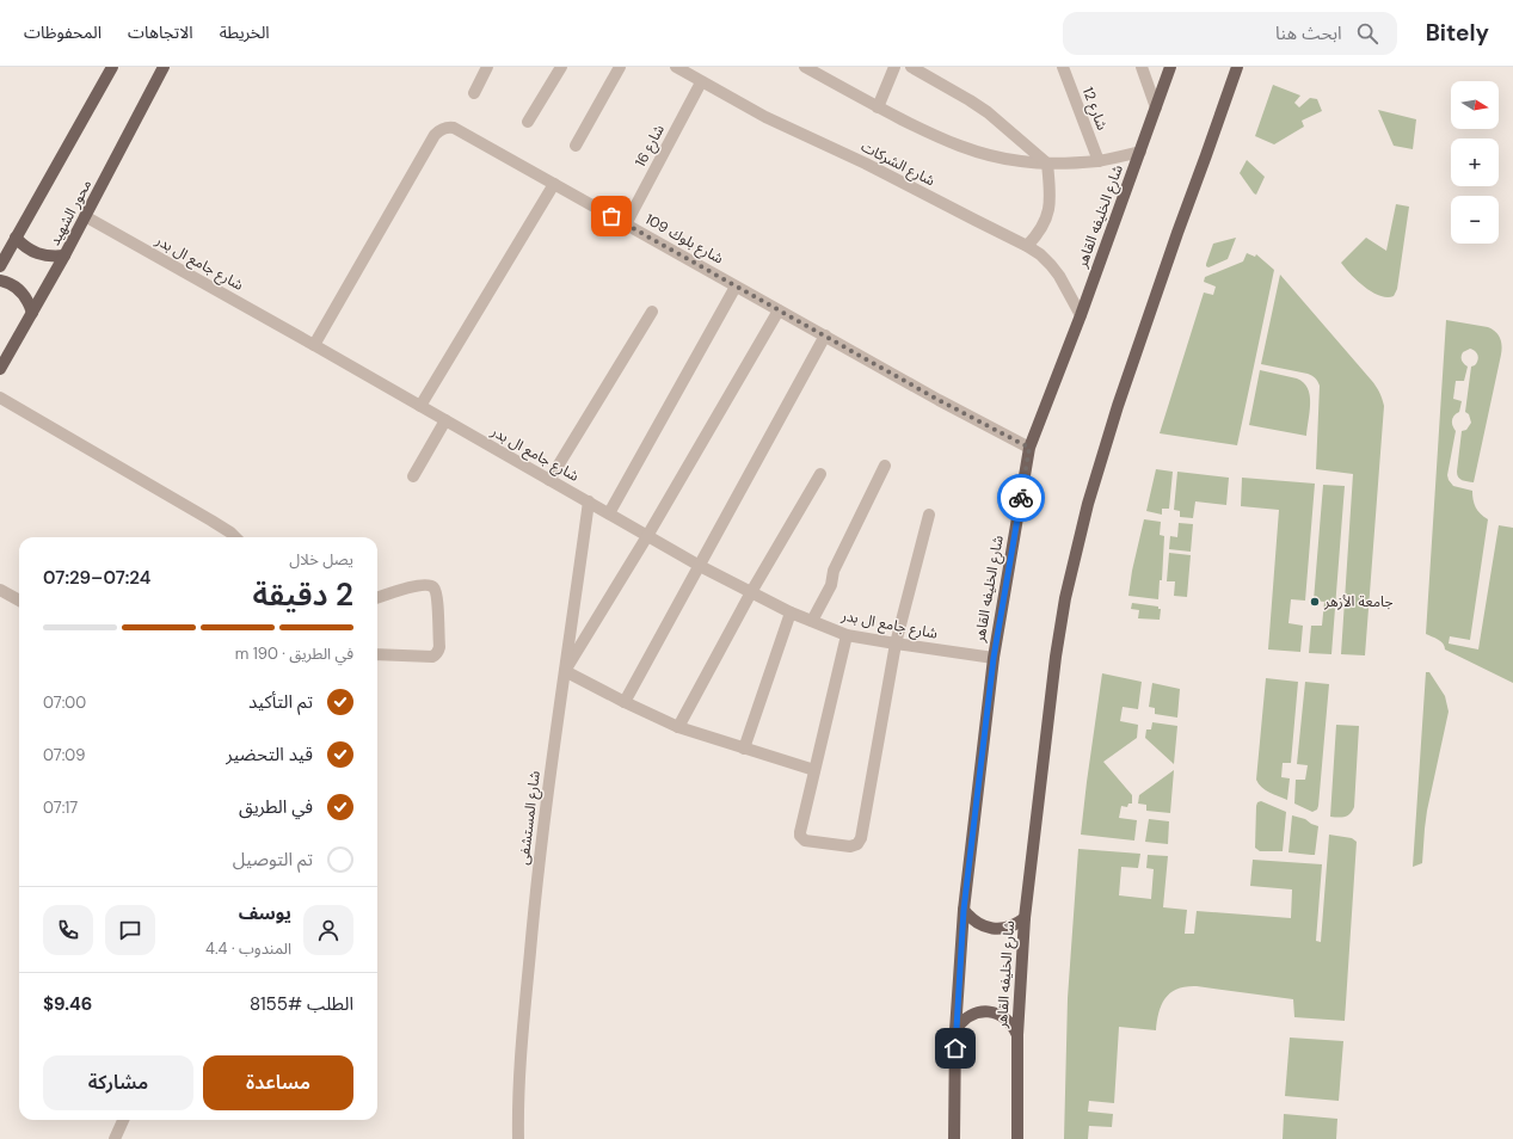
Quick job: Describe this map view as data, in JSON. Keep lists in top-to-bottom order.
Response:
{
  "streets": {
    "main road": ["محور الشهيد", "شارع الخليفه القاهر"],
    "street": [
      "شارع 12",
      "شارع 16",
      "شارع الشركات",
      "شارع بلوك 109",
      "شارع جامع ال بدر",
      "شارع المستشفى"
    ]
  },
  "crossings": [
    ["شارع 16", "شارع الشركات"],
    ["شارع 16", "شارع بلوك 109"],
    ["شارع الشركات", "شارع الخليفه القاهر"],
    ["محور الشهيد", "شارع جامع ال بدر"],
    ["شارع الخليفه القاهر", "شارع بلوك 109"],
    ["شارع الخليفه القاهر", "شارع جامع ال بدر"],
    ["شارع بلوك 109", "شارع جامع ال بدر"],
    ["شارع جامع ال بدر", "شارع المستشفى"]
  ],
  "places": ["جامعة الأزهر"],
  "north": "right",
  "page": {
    "header": "Bitely",
    "search": "ابحث هنا",
    "nav": ["الخريطة", "الاتجاهات", "المحفوظات"],
    "map_buttons": ["+", "−"],
    "heading": ["2 دقيقة", "يصل خلال", "07:24–07:29"],
    "panel": [
      "يوسف",
      "المندوب · 4.4",
      "الطلب #8155",
      "$9.46"
    ],
    "bar": "في الطريق · 190 m",
    "list": [
      ["تم التأكيد", "07:00"],
      ["قيد التحضير", "07:09"],
      ["في الطريق", "07:17"],
      "تم التوصيل"
    ],
    "buttons": ["مساعدة", "مشاركة"]
  }
}
